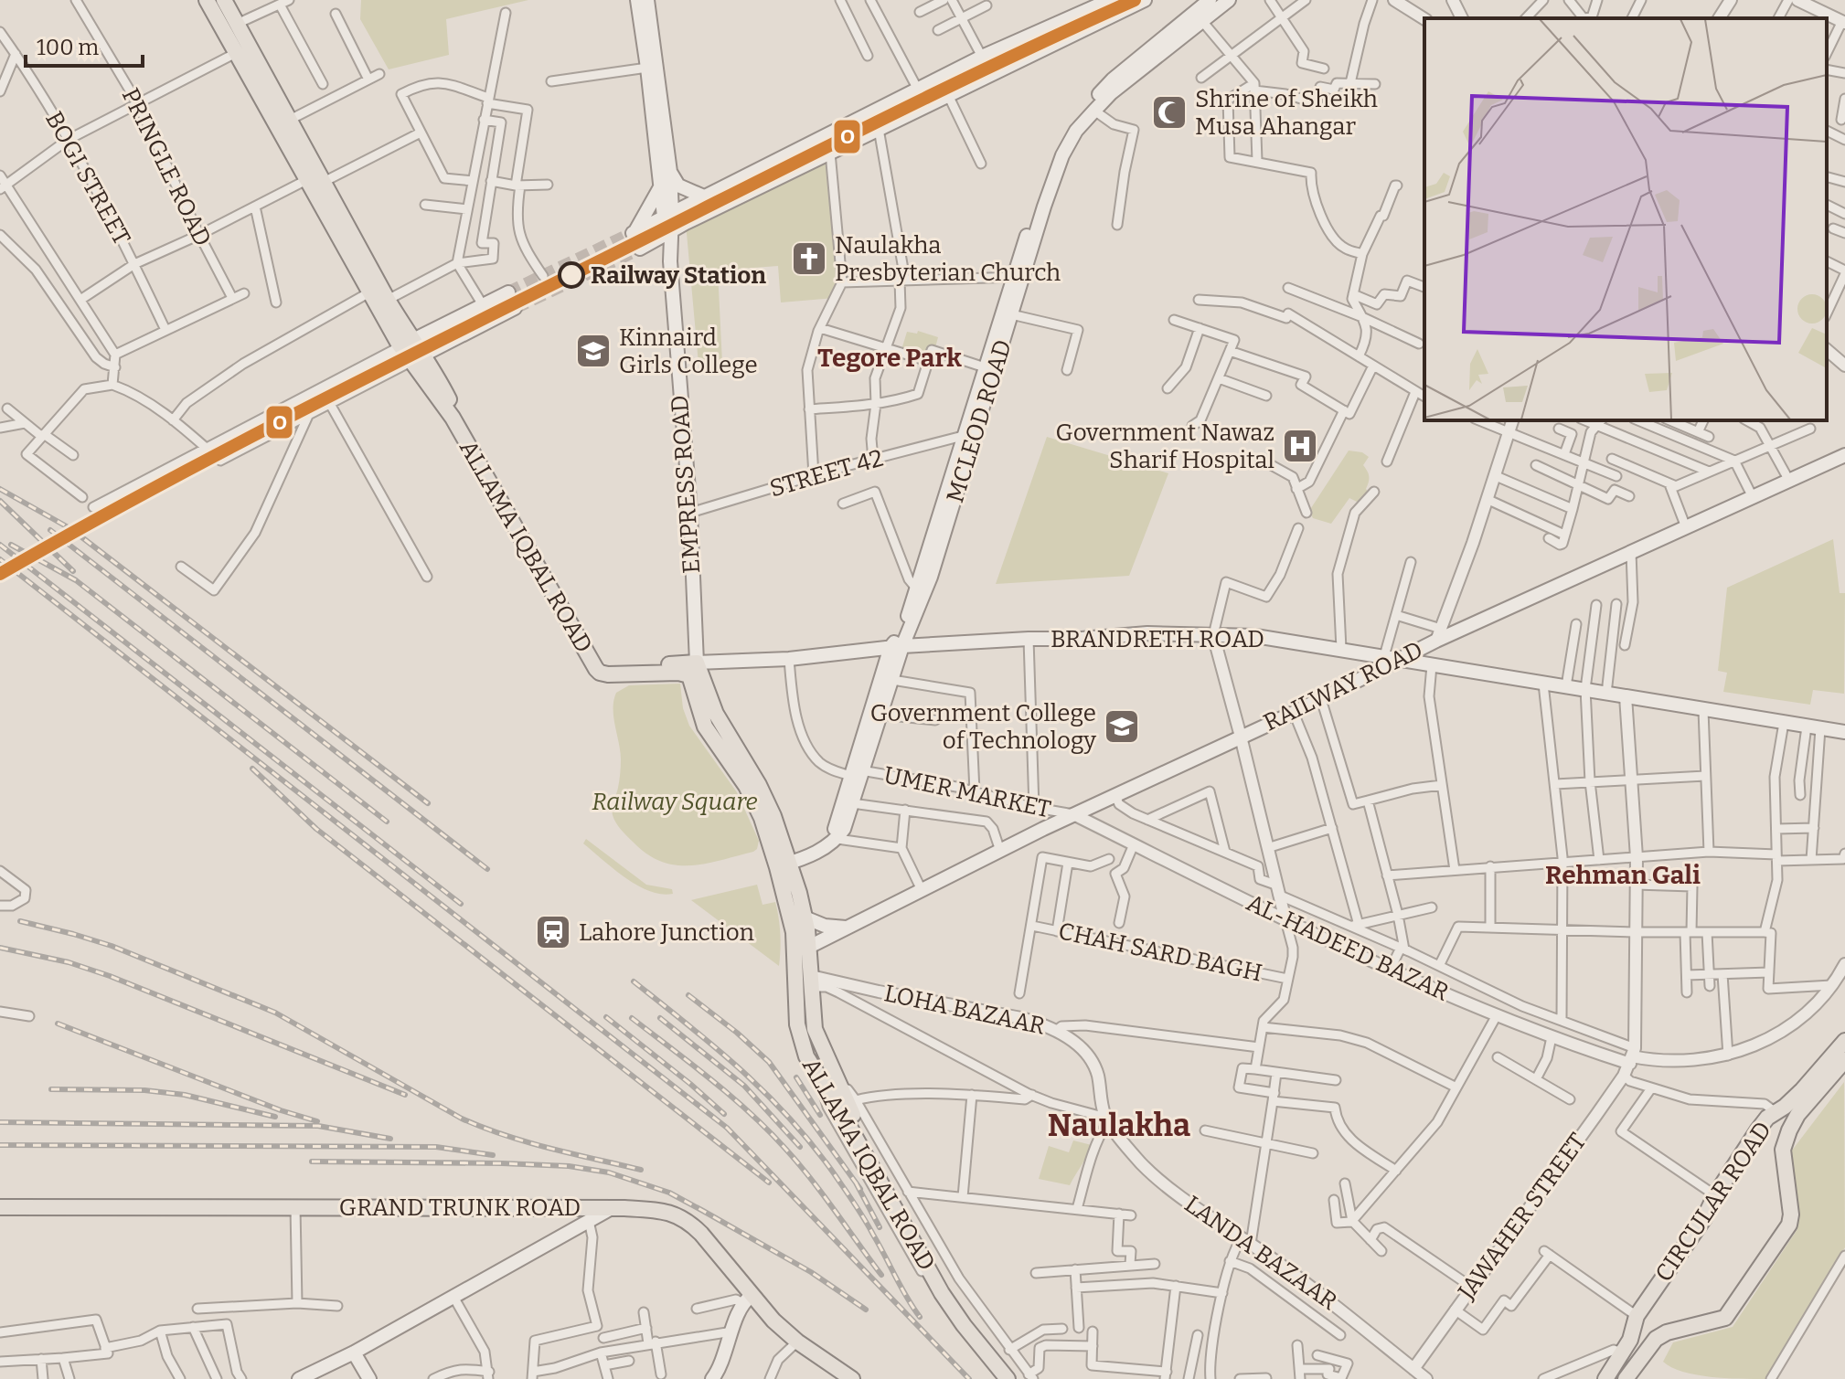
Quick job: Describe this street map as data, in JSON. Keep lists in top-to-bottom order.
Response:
{
  "streets": {
    "main road": [
      "MCLEOD ROAD",
      "EMPRESS ROAD",
      "ALLAMA IQBAL ROAD",
      "BRANDRETH ROAD",
      "RAILWAY ROAD",
      "CIRCULAR ROAD",
      "GRAND TRUNK ROAD"
    ],
    "street": [
      "PRINGLE ROAD",
      "BOGI STREET",
      "STREET 42",
      "UMER MARKET",
      "AL-HADEED BAZAR",
      "CHAH SARD BAGH",
      "LOHA BAZAAR",
      "JAWAHER STREET",
      "LANDA BAZAAR"
    ]
  },
  "crossings": [
    ["MCLEOD ROAD", "STREET 42"],
    ["MCLEOD ROAD", "ALLAMA IQBAL ROAD"],
    ["MCLEOD ROAD", "BRANDRETH ROAD"],
    ["MCLEOD ROAD", "UMER MARKET"],
    ["STREET 42", "EMPRESS ROAD"],
    ["EMPRESS ROAD", "ALLAMA IQBAL ROAD"],
    ["EMPRESS ROAD", "BRANDRETH ROAD"],
    ["ALLAMA IQBAL ROAD", "BRANDRETH ROAD"],
    ["ALLAMA IQBAL ROAD", "RAILWAY ROAD"],
    ["ALLAMA IQBAL ROAD", "LOHA BAZAAR"],
    ["BRANDRETH ROAD", "RAILWAY ROAD"],
    ["BRANDRETH ROAD", "UMER MARKET"],
    ["RAILWAY ROAD", "UMER MARKET"],
    ["RAILWAY ROAD", "AL-HADEED BAZAR"],
    ["UMER MARKET", "AL-HADEED BAZAR"],
    ["AL-HADEED BAZAR", "JAWAHER STREET"],
    ["LOHA BAZAAR", "LANDA BAZAAR"],
    ["JAWAHER STREET", "LANDA BAZAAR"]
  ],
  "districts": ["Tegore Park", "Rehman Gali", "Naulakha"],
  "parks": ["Railway Square"],
  "places": {
    "mosque": ["Shrine of Sheikh Musa Ahangar"],
    "church": ["Naulakha Presbyterian Church"],
    "other": ["Railway Station"],
    "school or university": ["Kinnaird Girls College", "Government College of Technology"],
    "hospital": ["Government Nawaz Sharif Hospital"],
    "station": ["Lahore Junction"]
  },
  "lines": ["transit line O"],
  "scale_bar": "100 m"
}
